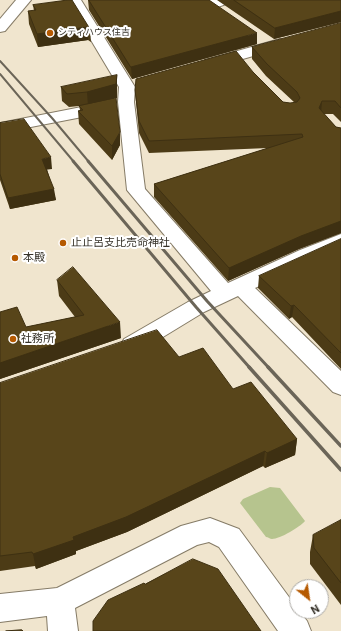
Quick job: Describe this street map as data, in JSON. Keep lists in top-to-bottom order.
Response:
{
  "places": [
    "シティハウス住吉",
    "止止呂支比売命神社",
    "本殿",
    "社務所"
  ],
  "north": "bottom right"
}
